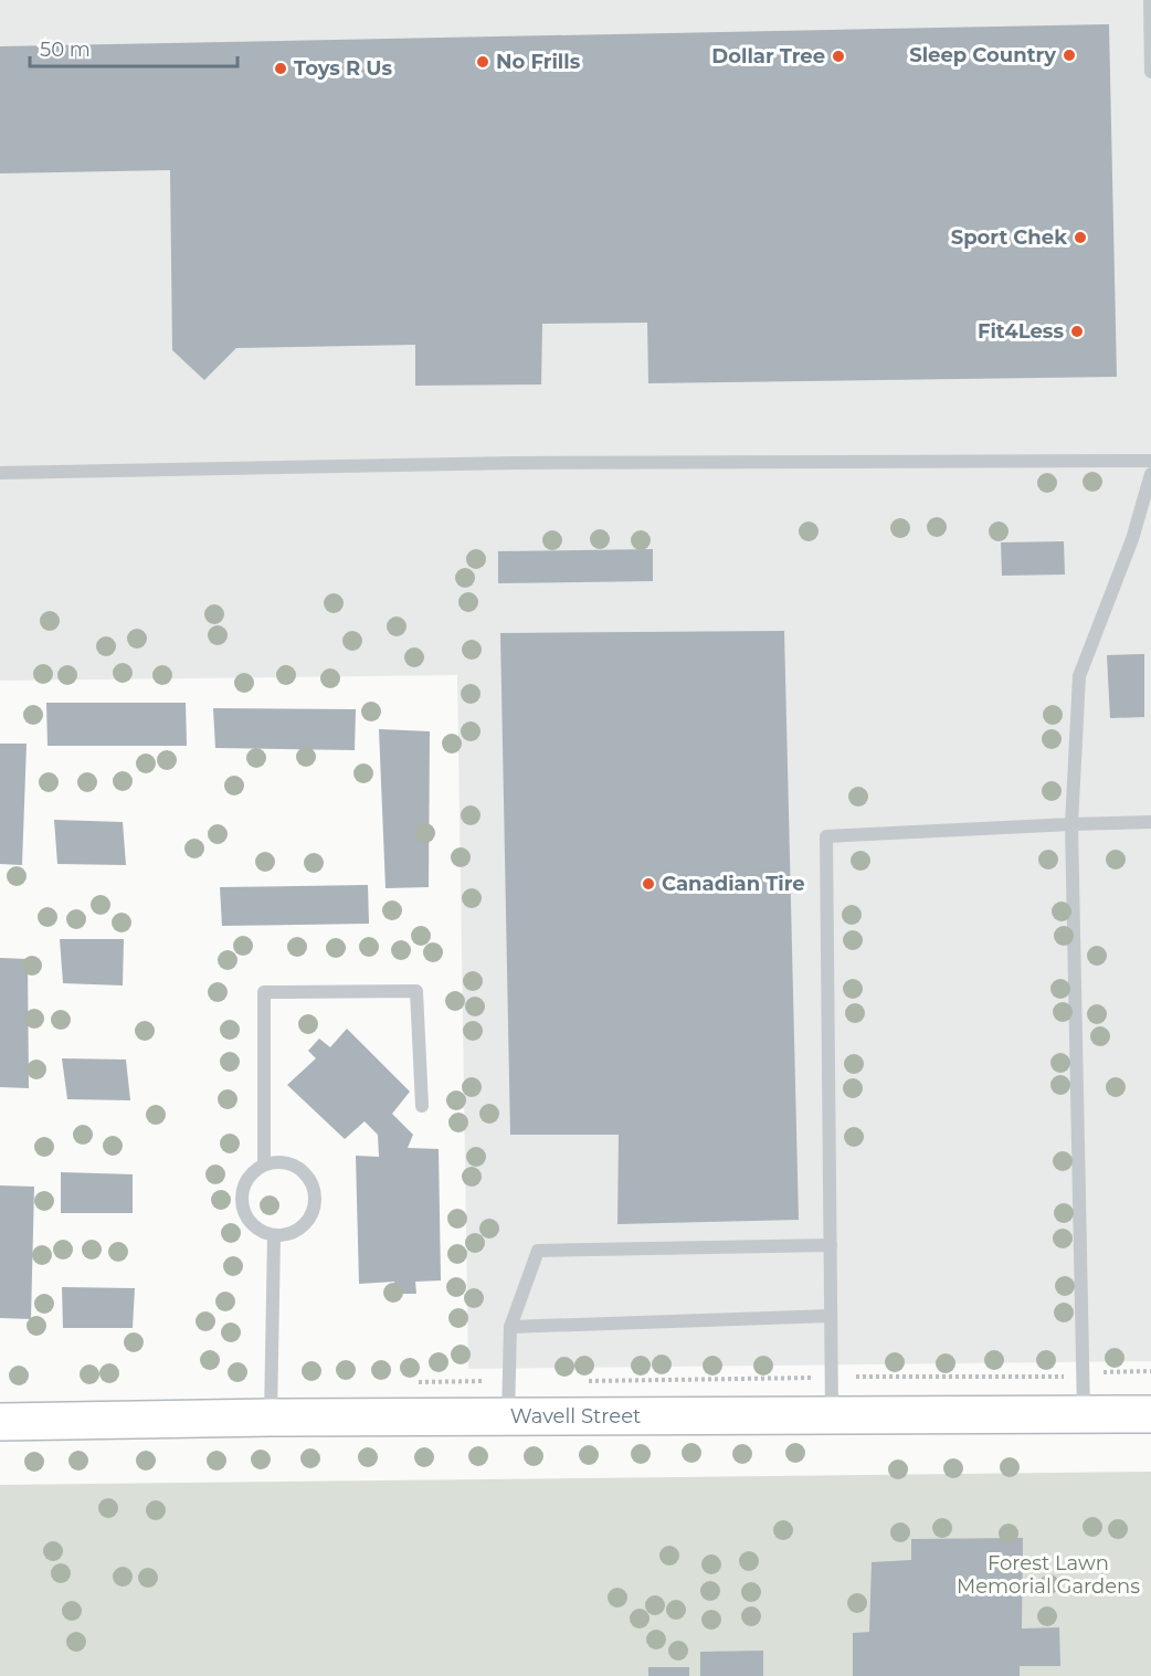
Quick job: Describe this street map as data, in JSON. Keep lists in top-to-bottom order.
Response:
{
  "streets": {
    "street": ["Wavell Street"]
  },
  "parks": ["Forest Lawn Memorial Gardens"],
  "places": [
    "Sleep Country",
    "Dollar Tree",
    "No Frills",
    "Toys R Us",
    "Sport Chek",
    "Fit4Less",
    "Canadian Tire"
  ],
  "scale_bar": "50 m"
}
